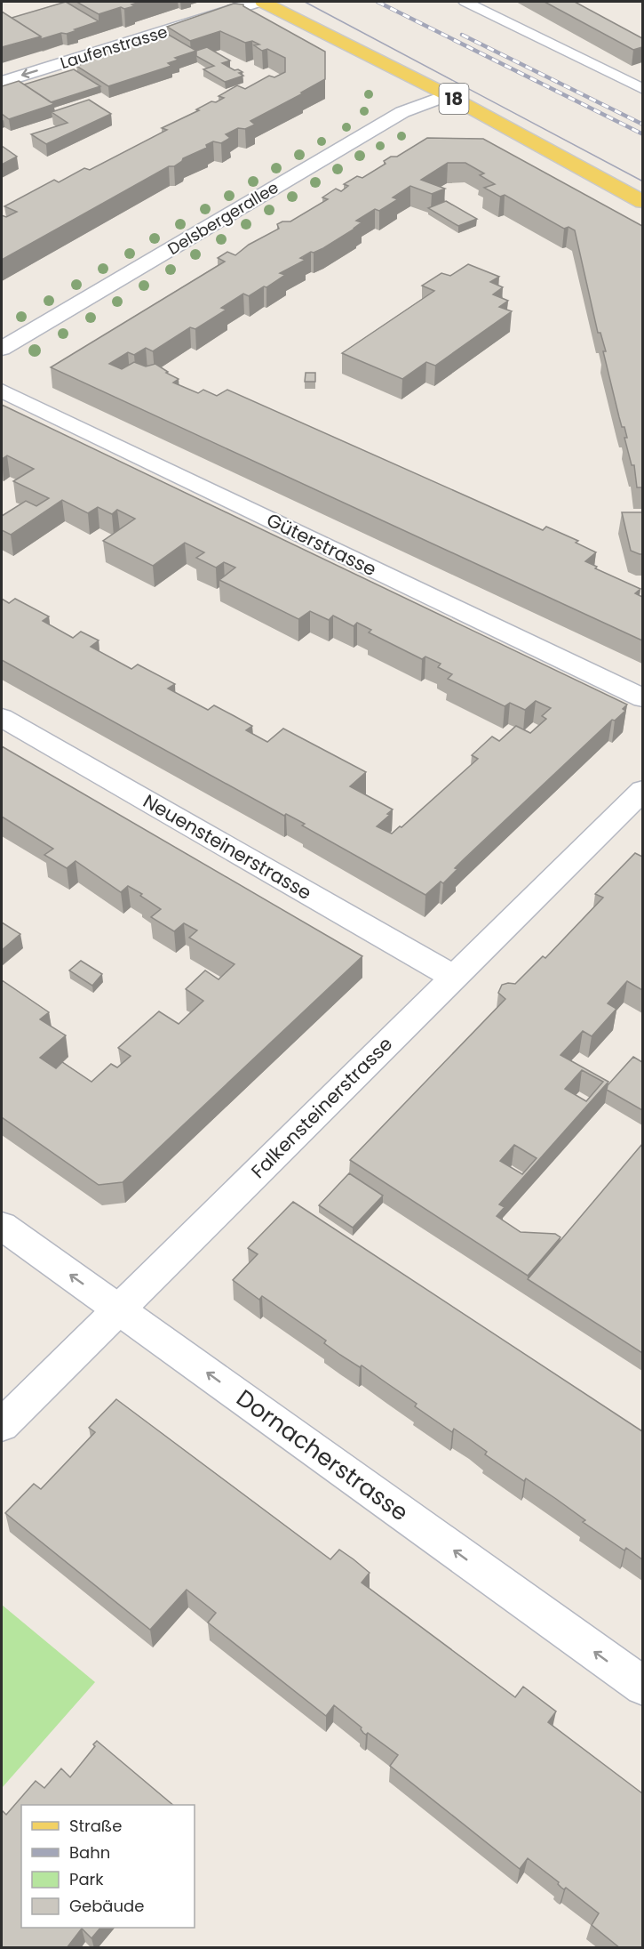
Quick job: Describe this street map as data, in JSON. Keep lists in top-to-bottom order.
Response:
{
  "streets": {
    "main road": ["18"],
    "street": [
      "Laufenstrasse",
      "Delsbergerallee",
      "Güterstrasse",
      "Neuensteinerstrasse",
      "Falkensteinerstrasse",
      "Dornacherstrasse"
    ]
  },
  "crossings": [
    ["18", "Delsbergerallee"],
    ["Neuensteinerstrasse", "Falkensteinerstrasse"],
    ["Falkensteinerstrasse", "Dornacherstrasse"]
  ],
  "one_way": ["Laufenstrasse", "Dornacherstrasse"],
  "legend": [
    "Straße",
    "Bahn",
    "Park",
    "Gebäude"
  ]
}
